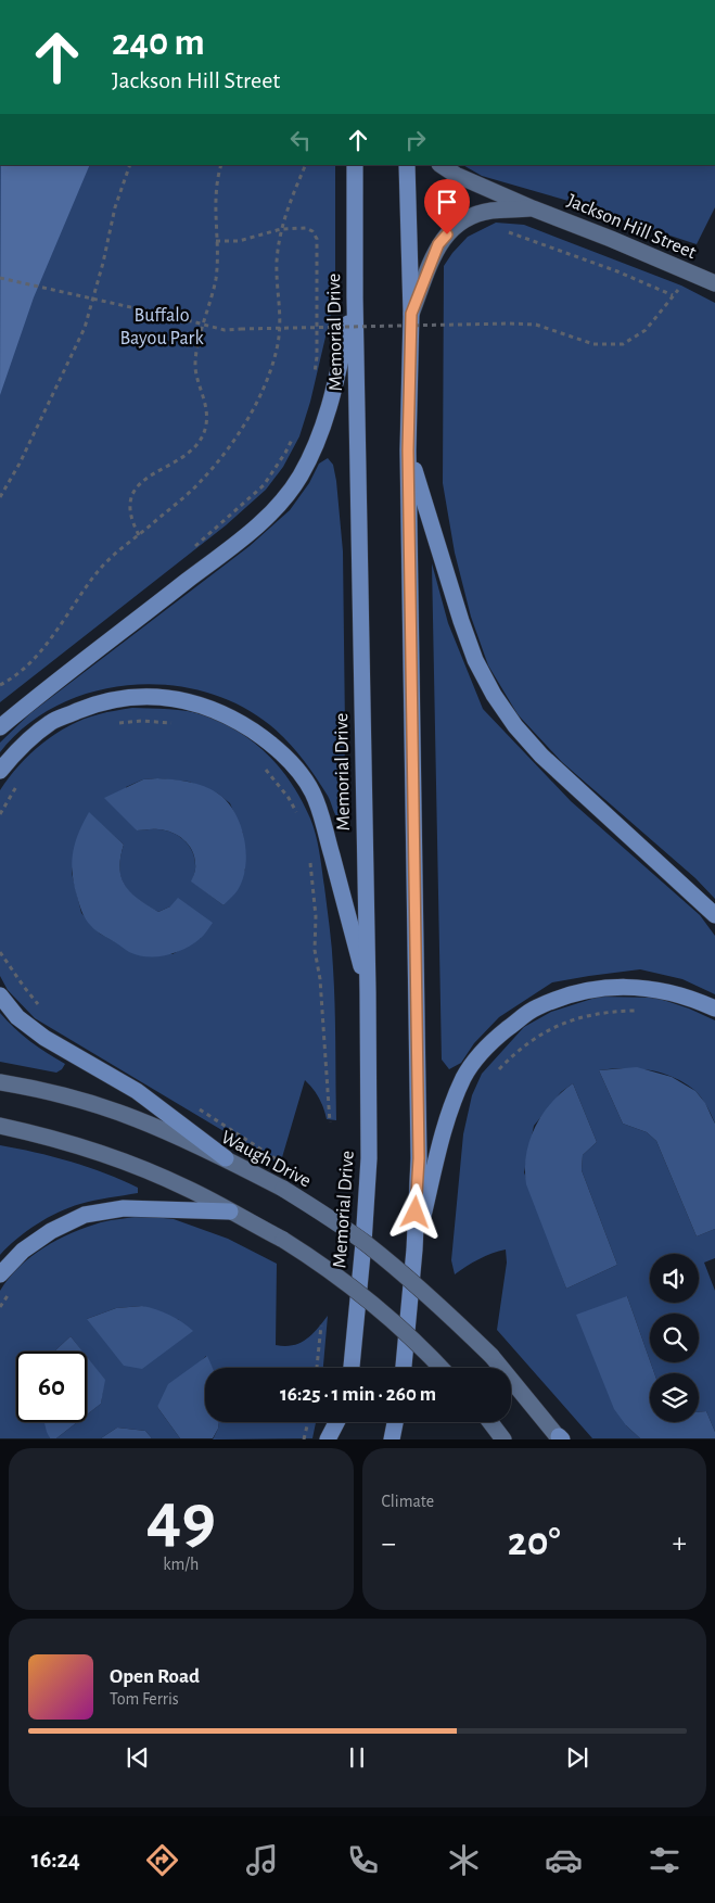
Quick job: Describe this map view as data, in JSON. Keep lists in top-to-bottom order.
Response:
{
  "streets": {
    "main road": ["Jackson Hill Street", "Memorial Drive", "Waugh Drive"]
  },
  "parks": ["Buffalo Bayou Park"],
  "page": {
    "turn": ["240 m", "Jackson Hill Street"],
    "limit": "60",
    "trip": "16:25 · 1 min · 260 m",
    "tile": [
      ["49", "km/h"],
      "Climate"
    ],
    "heat": ["−", "20°", "+"],
    "song": ["Open Road", "Tom Ferris"],
    "tabs": "16:24"
  }
}
